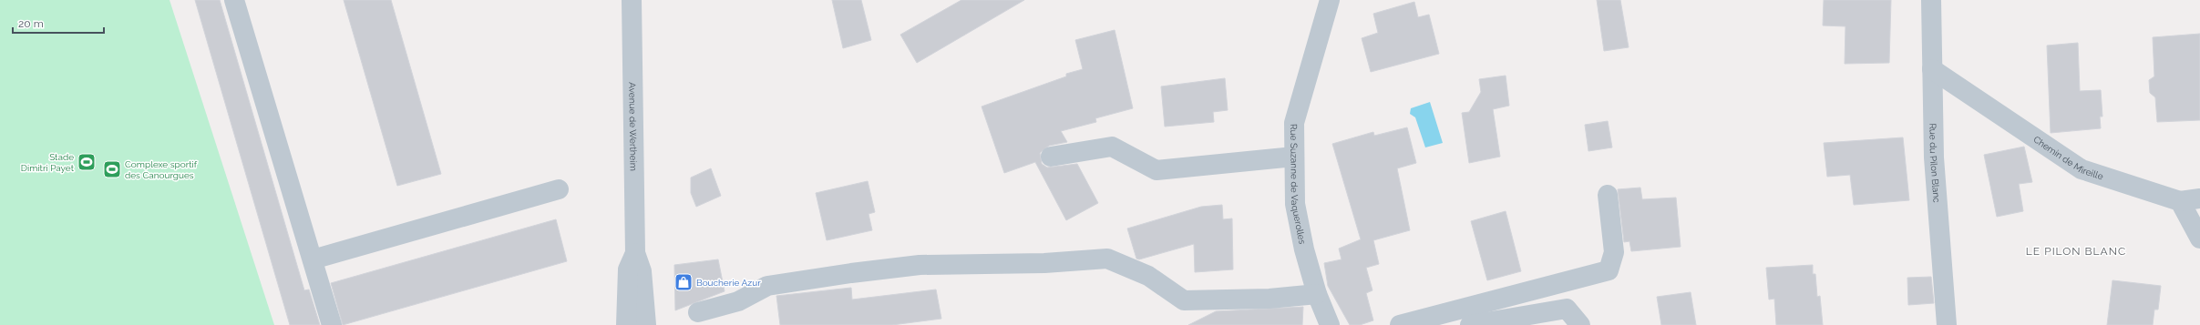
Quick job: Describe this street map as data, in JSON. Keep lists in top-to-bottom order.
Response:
{
  "streets": {
    "street": [
      "Avenue de Wertheim",
      "Chemin de Mireille",
      "Rue du Pilon Blanc",
      "Rue Suzanne de Vaquerolles"
    ]
  },
  "crossings": [
    ["Chemin de Mireille", "Rue du Pilon Blanc"]
  ],
  "districts": ["LE PILON BLANC"],
  "places": {
    "sports": ["Stade Dimitri Payet", "Complexe sportif des Canourgues"],
    "shop": ["Boucherie Azur"]
  },
  "scale_bar": "20 m"
}
